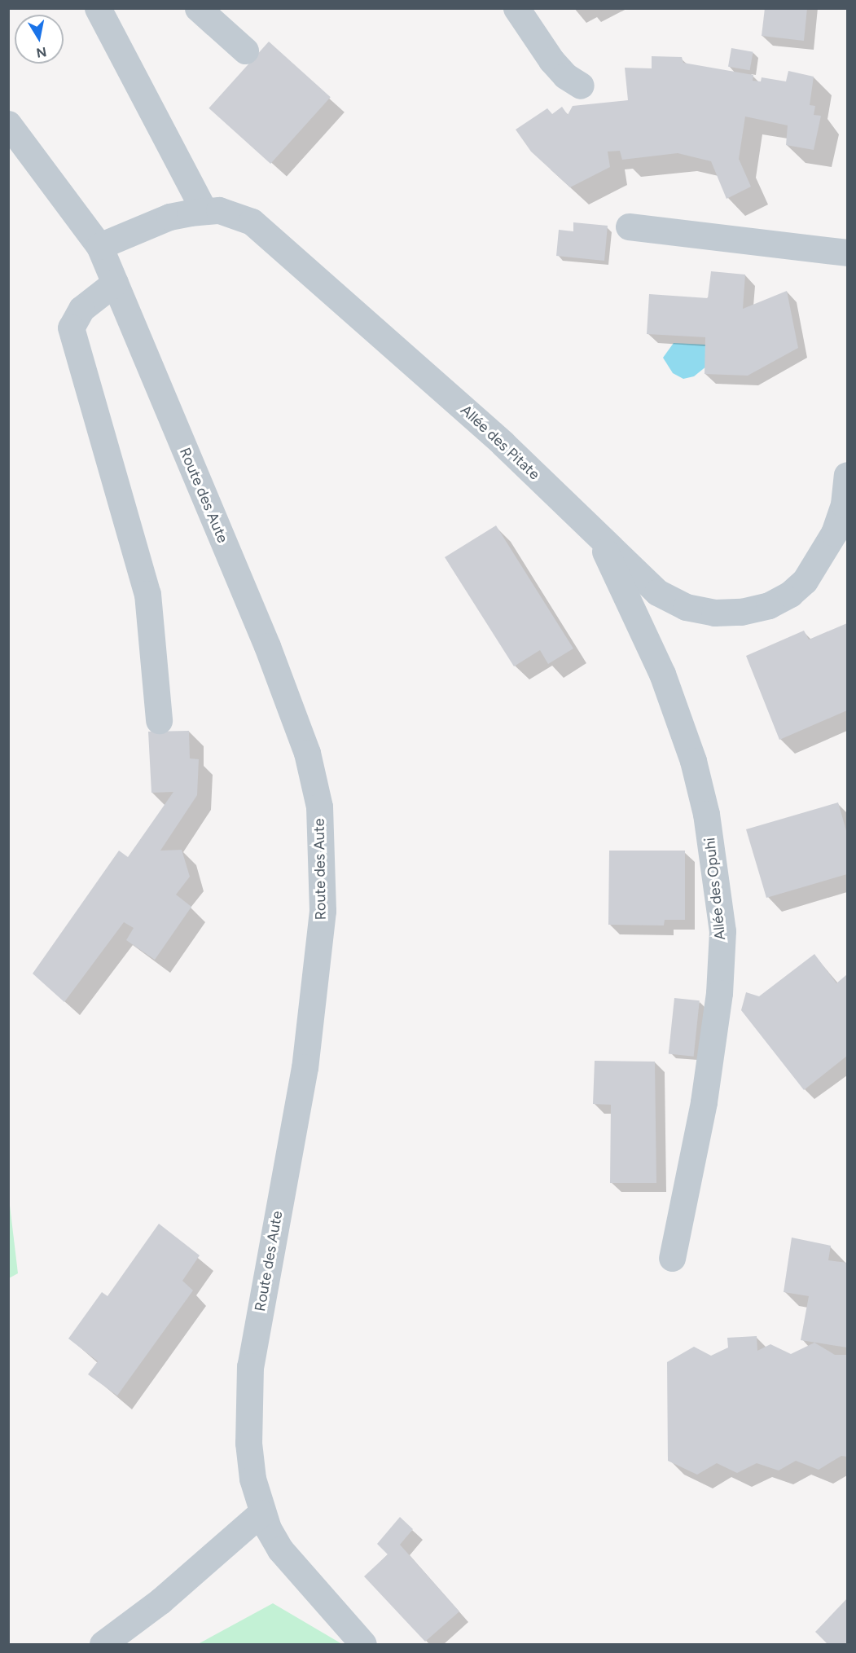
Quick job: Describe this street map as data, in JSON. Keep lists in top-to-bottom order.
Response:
{
  "streets": {
    "street": ["Allée des Pitate", "Route des Aute", "Allée des Opuhi"]
  },
  "crossings": [
    ["Allée des Pitate", "Route des Aute"],
    ["Allée des Pitate", "Allée des Opuhi"]
  ],
  "north": "bottom"
}
